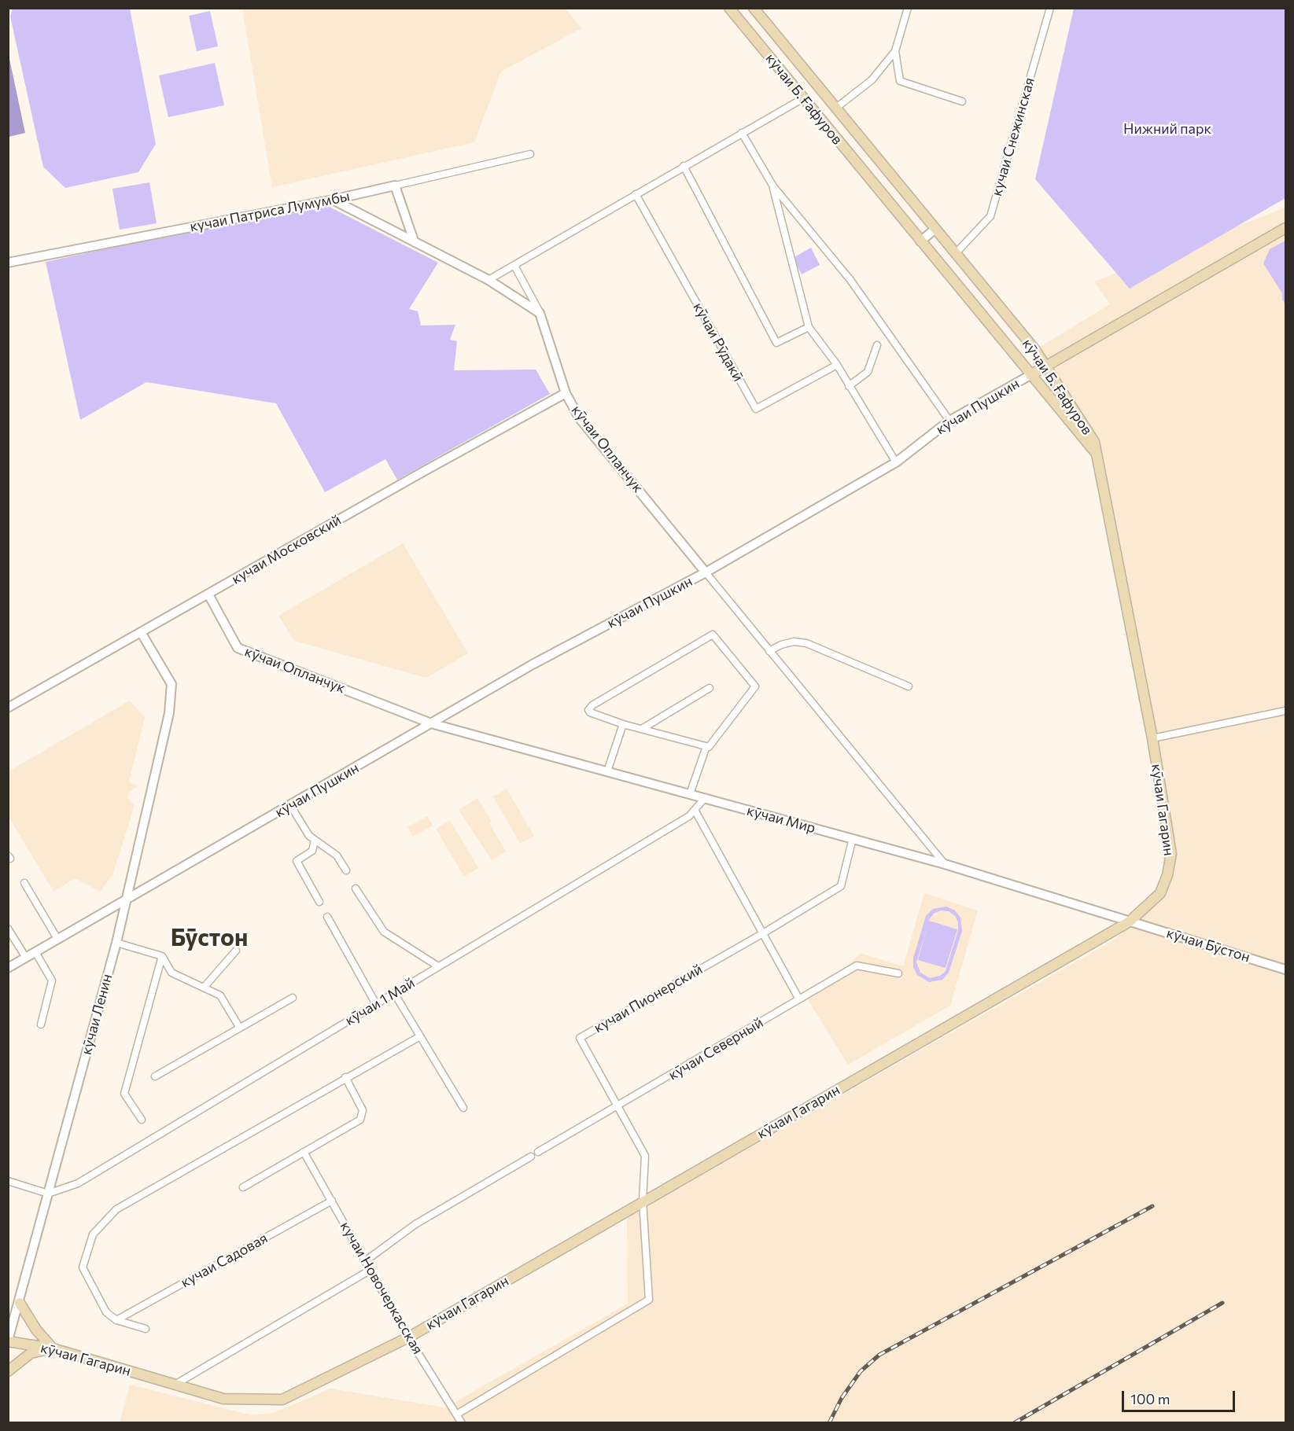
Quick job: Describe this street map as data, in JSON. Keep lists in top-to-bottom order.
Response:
{
  "streets": {
    "main road": ["кӯчаи Б. Ғафуров", "кӯчаи Пушкин", "кӯчаи Гагарин"],
    "street": [
      "кучаи Снежинская",
      "кучаи Патриса Лумумбы",
      "кӯчаи Рӯдакӣ",
      "кӯчаи Опланчук",
      "кучаи Московский",
      "кӯчаи Мир",
      "кӯчаи Бӯстон",
      "кучаи Пионерский",
      "кӯчаи 1 Май",
      "кӯчаи Ленин",
      "кӯчаи Северный",
      "кучаи Садовая",
      "кучаи Новочеркасская"
    ]
  },
  "crossings": [
    ["кӯчаи Б. Ғафуров", "кучаи Снежинская"],
    ["кӯчаи Б. Ғафуров", "кӯчаи Пушкин"],
    ["кӯчаи Б. Ғафуров", "кӯчаи Гагарин"],
    ["кӯчаи Пушкин", "кӯчаи Опланчук"],
    ["кӯчаи Пушкин", "кӯчаи Мир"],
    ["кӯчаи Пушкин", "кӯчаи Ленин"],
    ["кӯчаи Опланчук", "кучаи Московский"],
    ["кӯчаи Опланчук", "кӯчаи Мир"],
    ["кучаи Московский", "кӯчаи Ленин"],
    ["кӯчаи Гагарин", "кӯчаи Мир"],
    ["кӯчаи Гагарин", "кӯчаи Бӯстон"],
    ["кӯчаи Гагарин", "кучаи Пионерский"],
    ["кӯчаи Гагарин", "кӯчаи Ленин"],
    ["кӯчаи Гагарин", "кучаи Новочеркасская"],
    ["кӯчаи Мир", "кӯчаи Бӯстон"],
    ["кӯчаи Мир", "кучаи Пионерский"],
    ["кӯчаи Мир", "кӯчаи 1 Май"],
    ["кучаи Пионерский", "кӯчаи Северный"],
    ["кучаи Пионерский", "кучаи Новочеркасская"],
    ["кӯчаи 1 Май", "кӯчаи Ленин"],
    ["кучаи Садовая", "кучаи Новочеркасская"]
  ],
  "districts": ["Бӯстон"],
  "parks": ["Нижний парк"],
  "scale_bar": "100 m"
}
